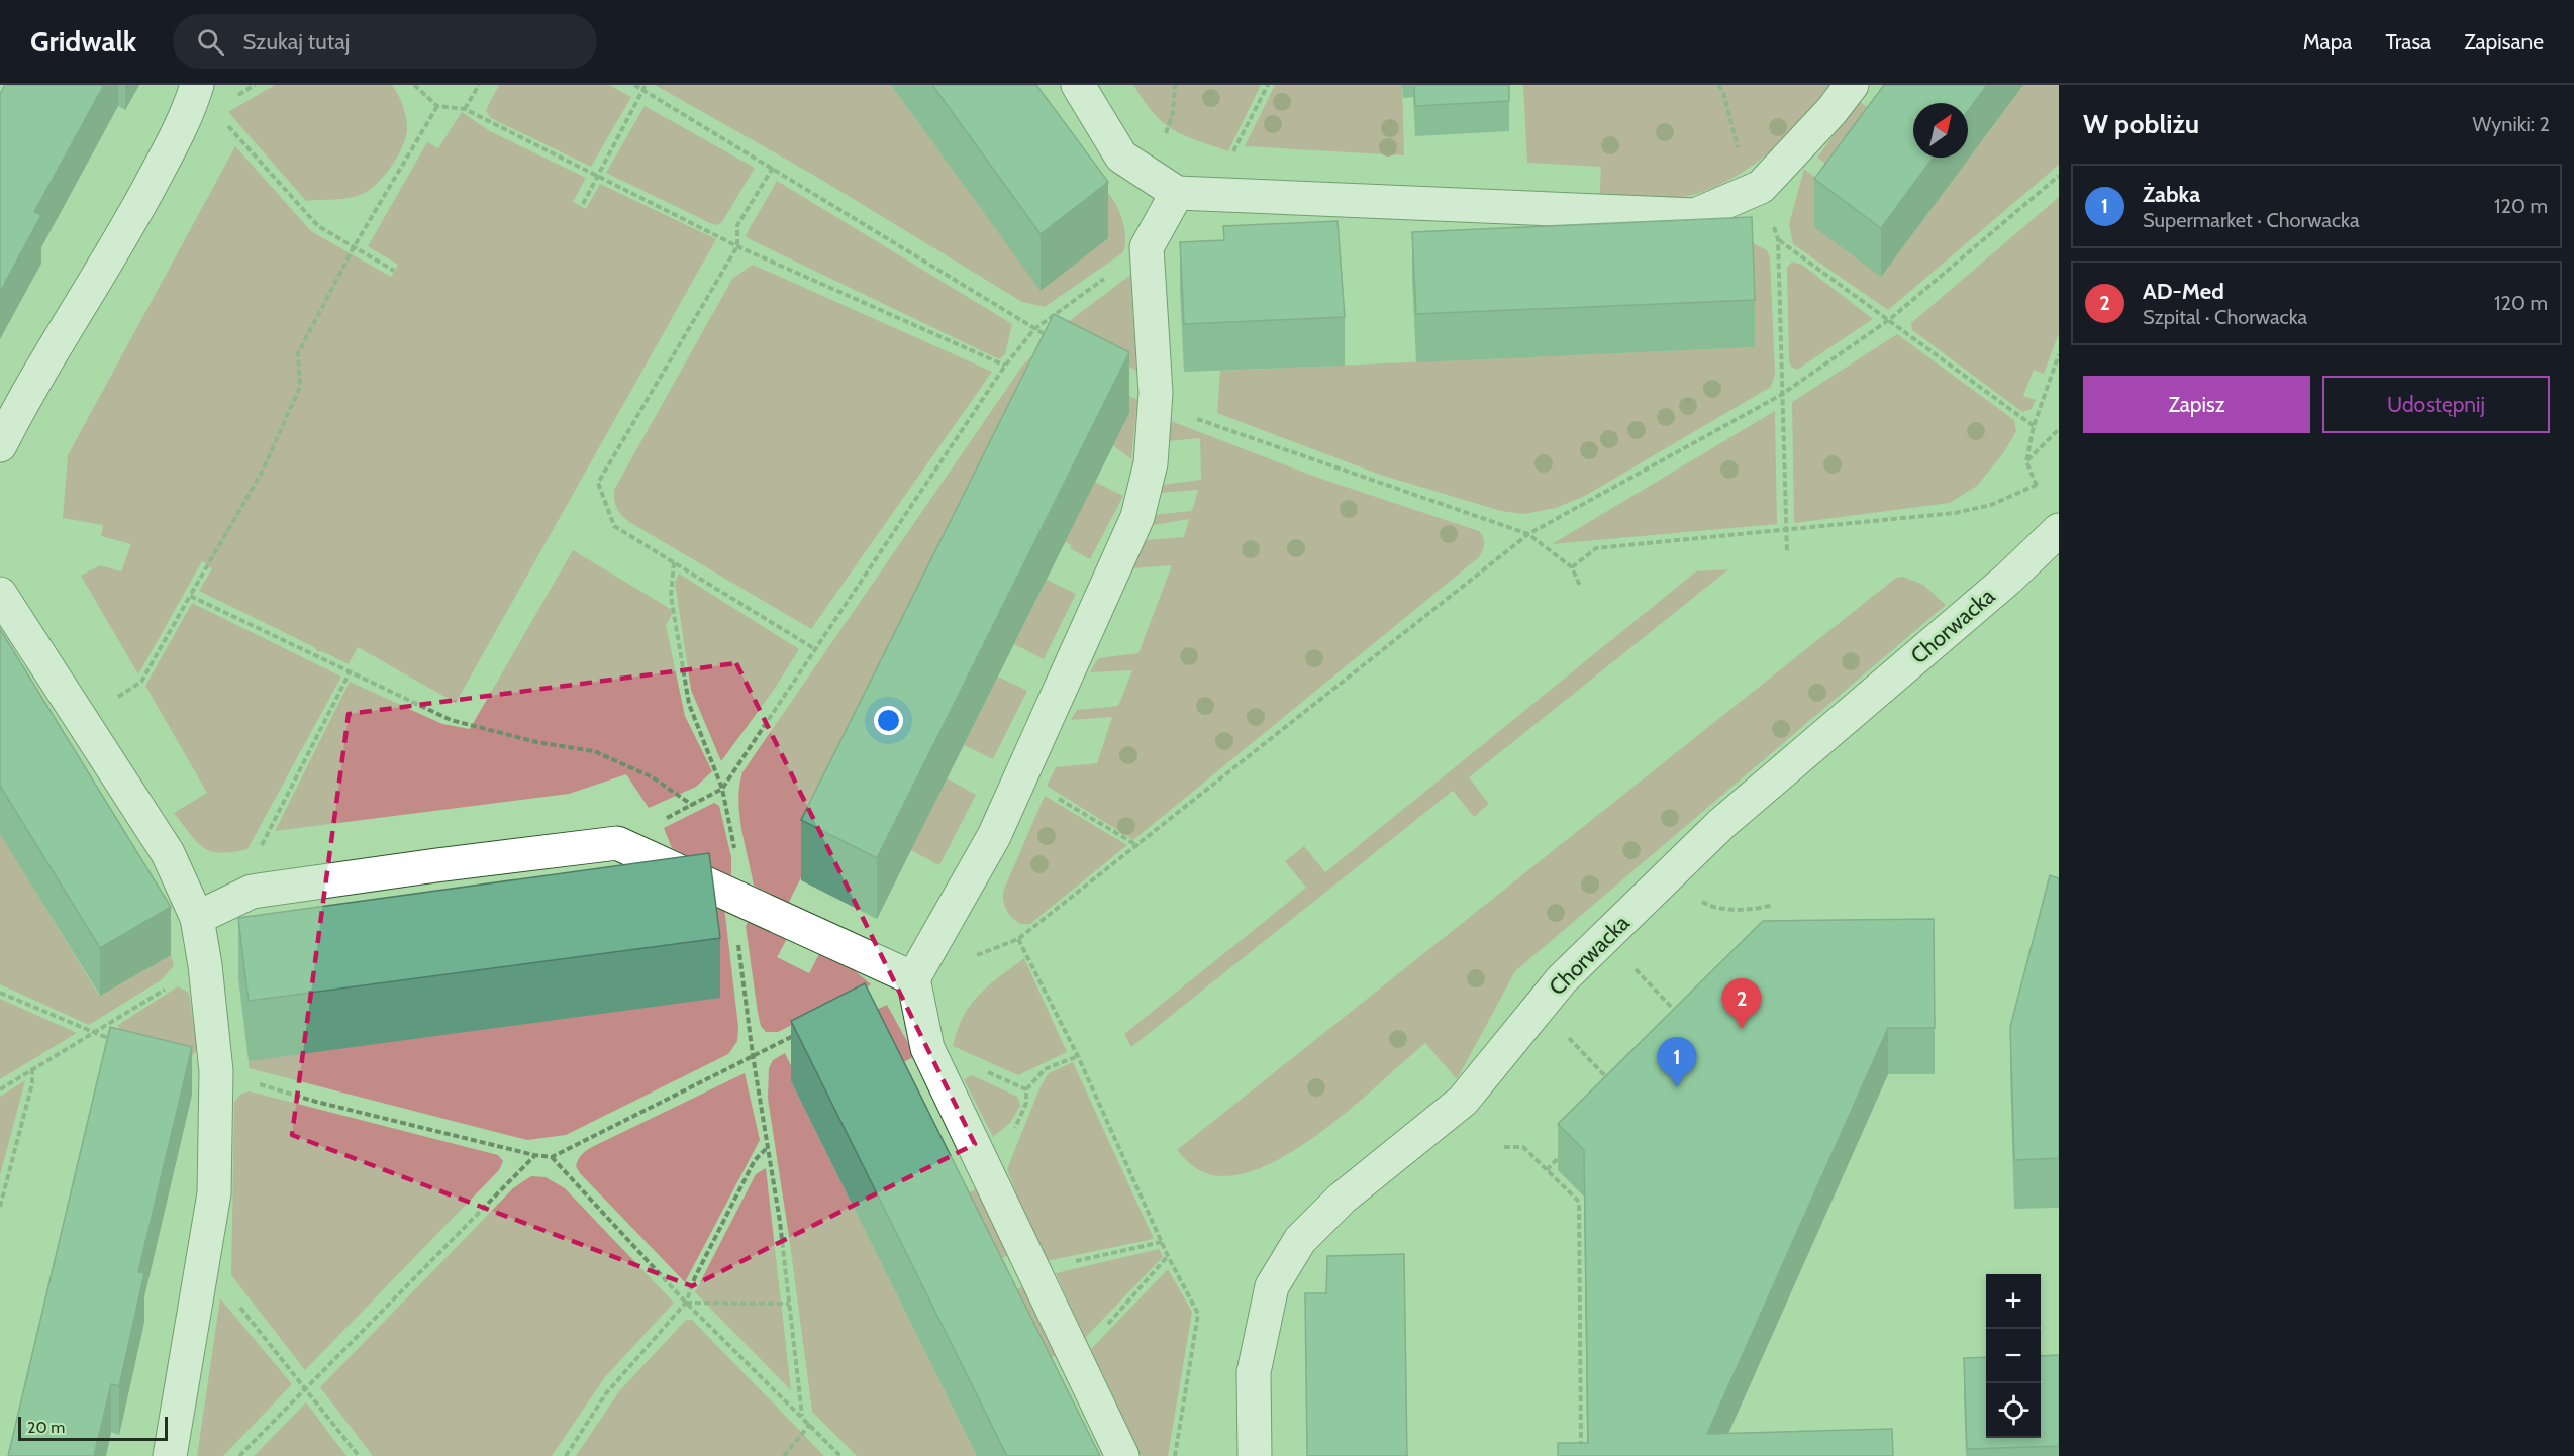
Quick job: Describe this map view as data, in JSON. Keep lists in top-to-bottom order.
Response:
{
  "streets": {
    "street": ["Chorwacka"]
  },
  "scale_bar": "20 m",
  "north": "top right",
  "page": {
    "header": "Gridwalk",
    "search": "Szukaj tutaj",
    "nav": ["Mapa", "Trasa", "Zapisane"],
    "heading": ["W pobliżu", "Wyniki: 2"],
    "list": [
      {
        "mark": "1",
        "name": "Żabka",
        "note": "Supermarket · Chorwacka",
        "value": "120 m"
      },
      {
        "mark": "2",
        "name": "AD-Med",
        "note": "Szpital · Chorwacka",
        "value": "120 m"
      }
    ],
    "buttons": ["Zapisz", "Udostępnij"],
    "pins": ["2", "1"],
    "map_buttons": ["+", "−"],
    "scale": "20 m"
  }
}
